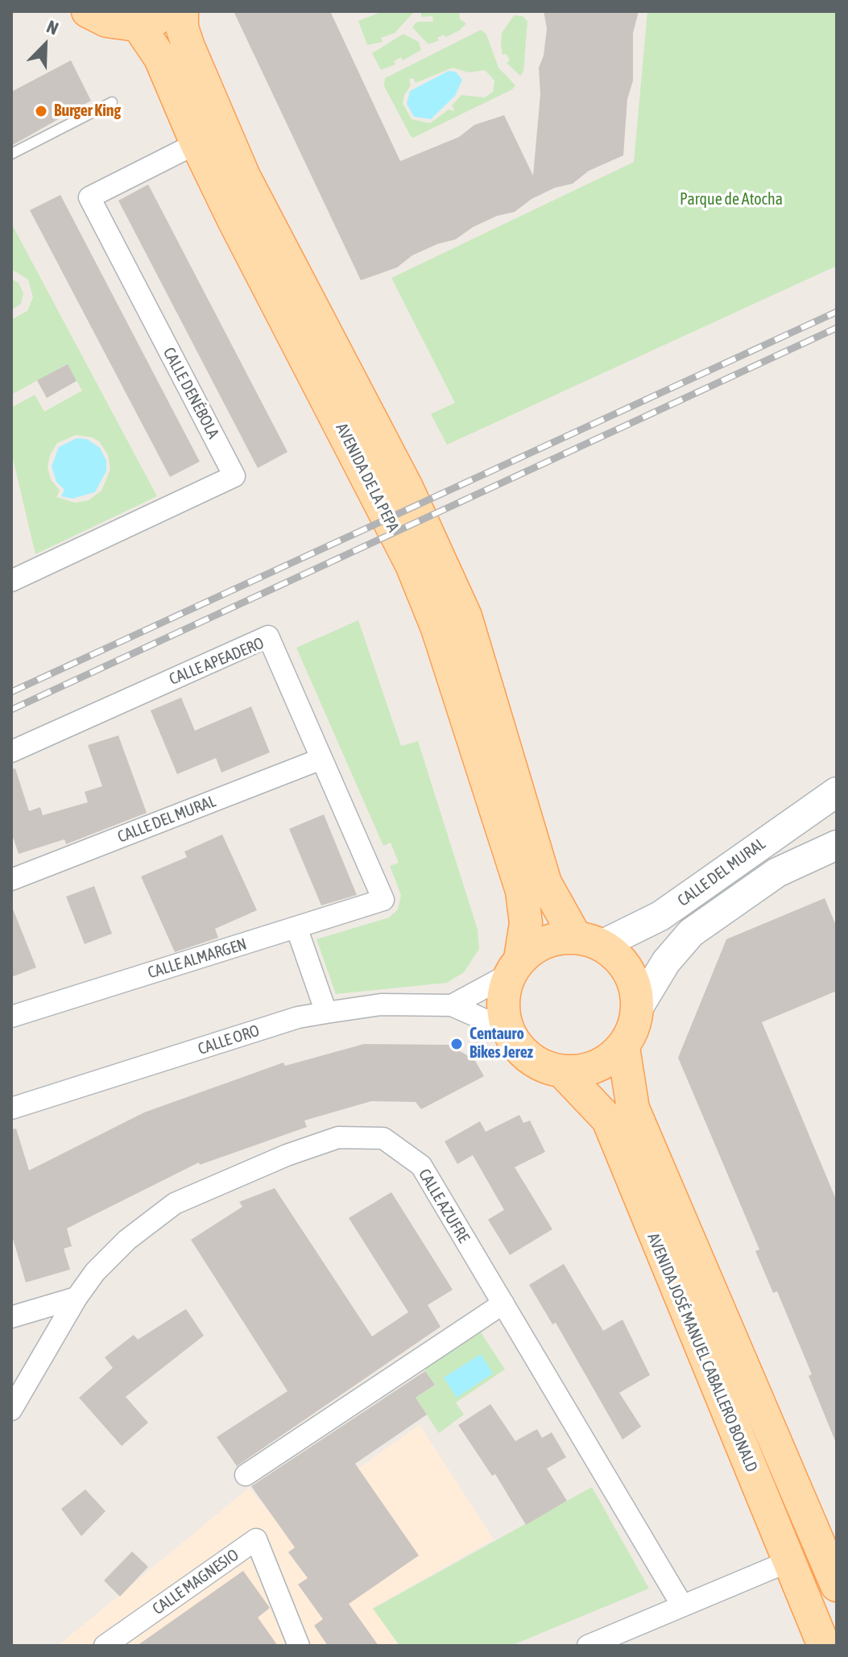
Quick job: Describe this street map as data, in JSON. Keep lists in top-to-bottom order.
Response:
{
  "streets": {
    "main road": ["AVENIDA DE LA PEPA", "AVENIDA JOSÉ MANUEL CABALLERO BONALD"],
    "street": [
      "CALLE DENÉBOLA",
      "CALLE APEADERO",
      "CALLE DEL MURAL",
      "CALLE ALMARGEN",
      "CALLE ORO",
      "CALLE AZUFRE",
      "CALLE MAGNESIO"
    ]
  },
  "crossings": [
    ["CALLE DENÉBOLA", "AVENIDA DE LA PEPA"],
    ["AVENIDA DE LA PEPA", "CALLE DEL MURAL"],
    ["AVENIDA DE LA PEPA", "CALLE ORO"],
    ["AVENIDA DE LA PEPA", "AVENIDA JOSÉ MANUEL CABALLERO BONALD"],
    ["CALLE APEADERO", "CALLE DEL MURAL"],
    ["CALLE APEADERO", "CALLE ALMARGEN"],
    ["CALLE DEL MURAL", "CALLE ORO"],
    ["CALLE DEL MURAL", "AVENIDA JOSÉ MANUEL CABALLERO BONALD"],
    ["CALLE ORO", "AVENIDA JOSÉ MANUEL CABALLERO BONALD"]
  ],
  "parks": ["Parque de Atocha"],
  "places": ["Burger King", "Centauro Bikes Jerez"],
  "north": "top right"
}
